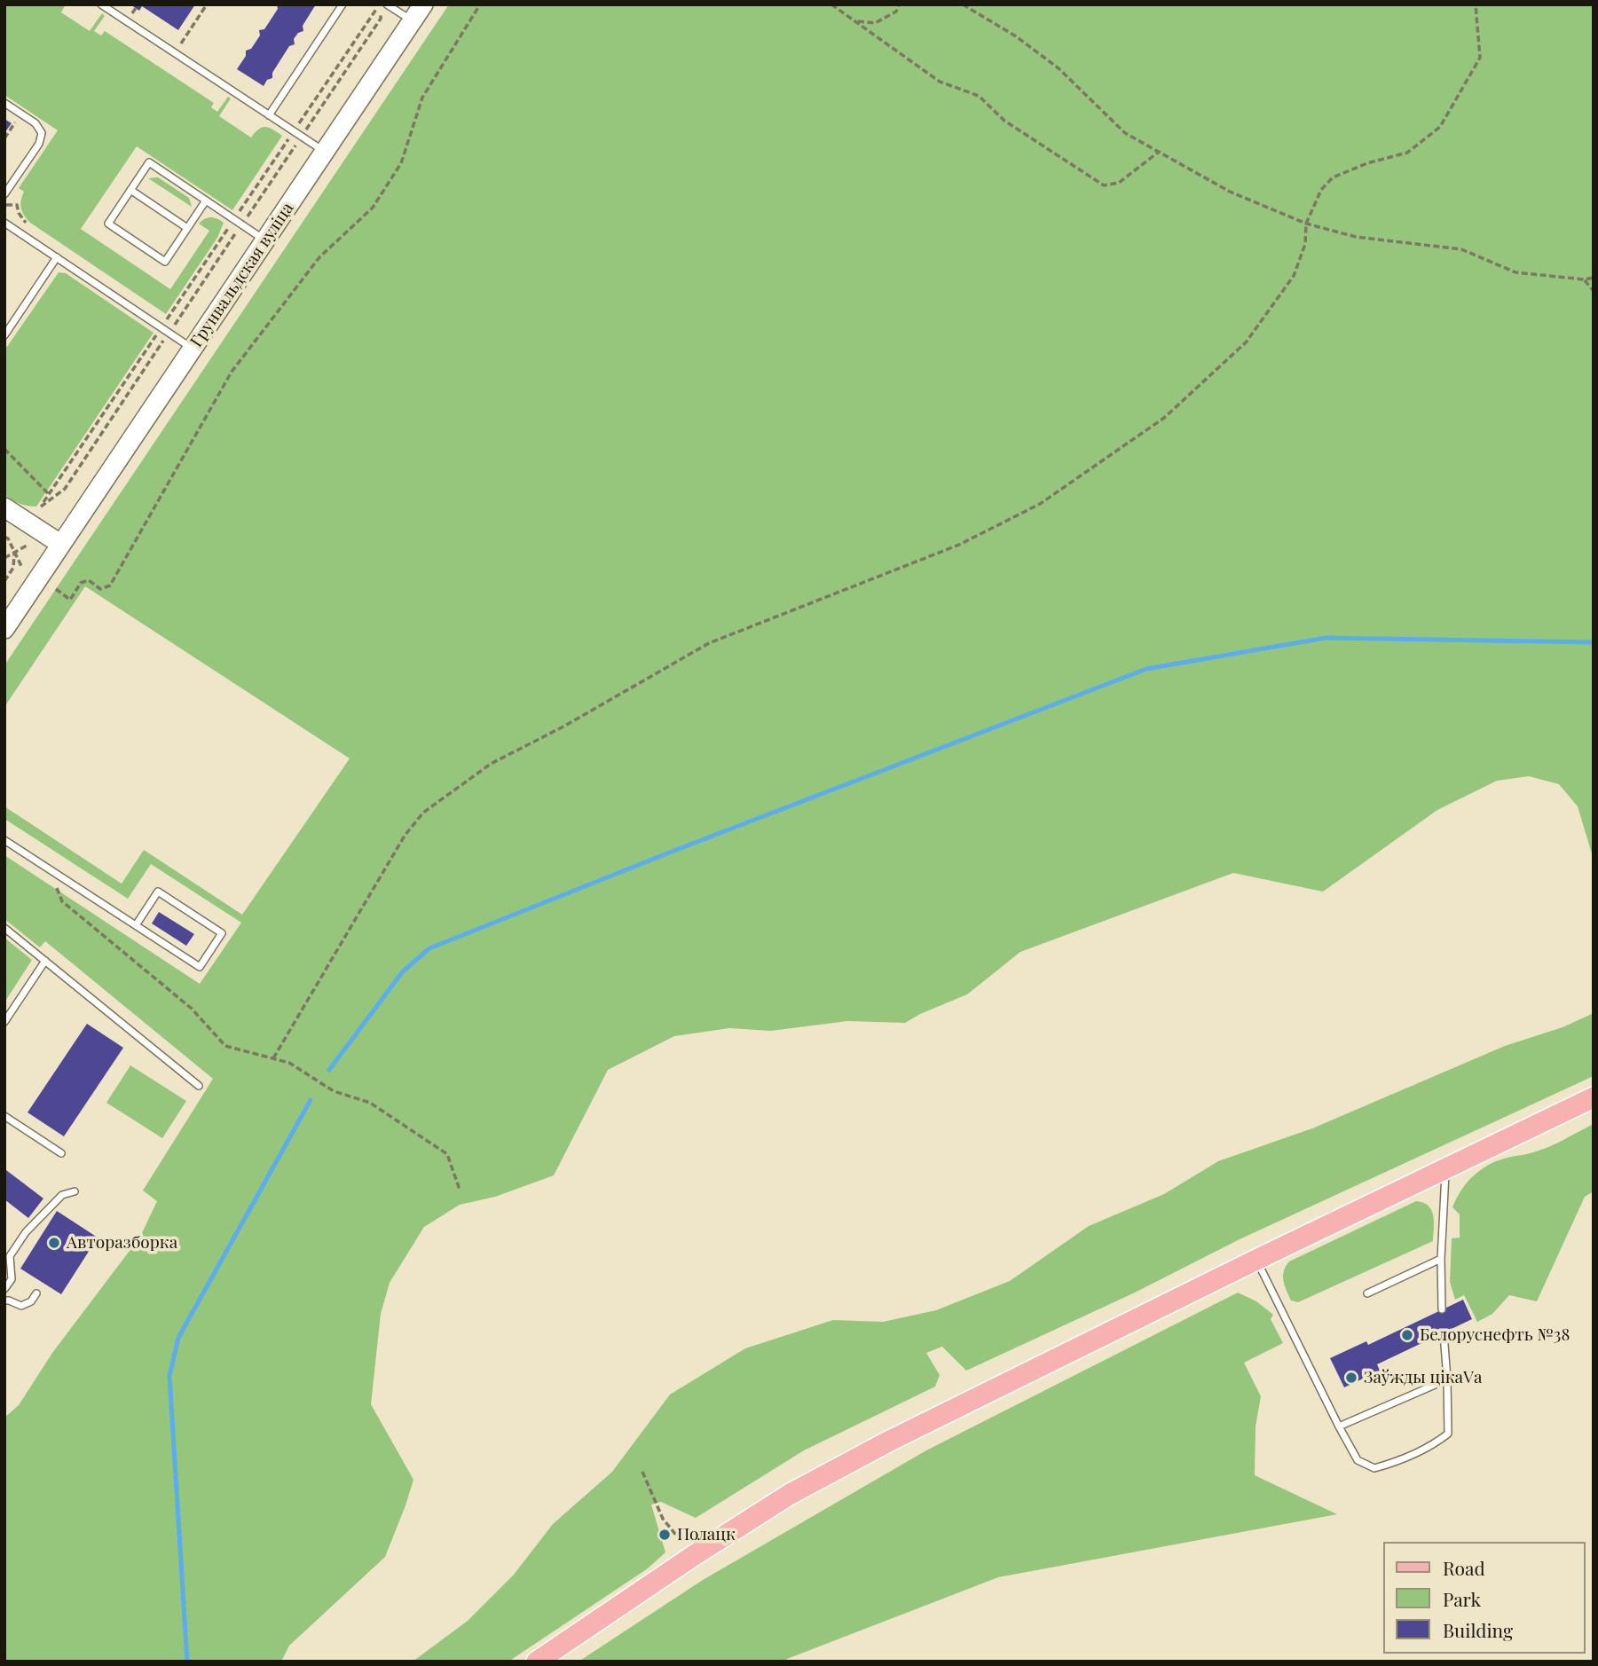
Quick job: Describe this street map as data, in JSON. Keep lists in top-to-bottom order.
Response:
{
  "streets": {
    "main road": ["Грунвальдская вуліца"]
  },
  "places": [
    "Авторазборка",
    "Белоруснефть №38",
    "Заўжды цікаVа",
    "Полацк"
  ],
  "legend": ["Road", "Park", "Building"]
}
